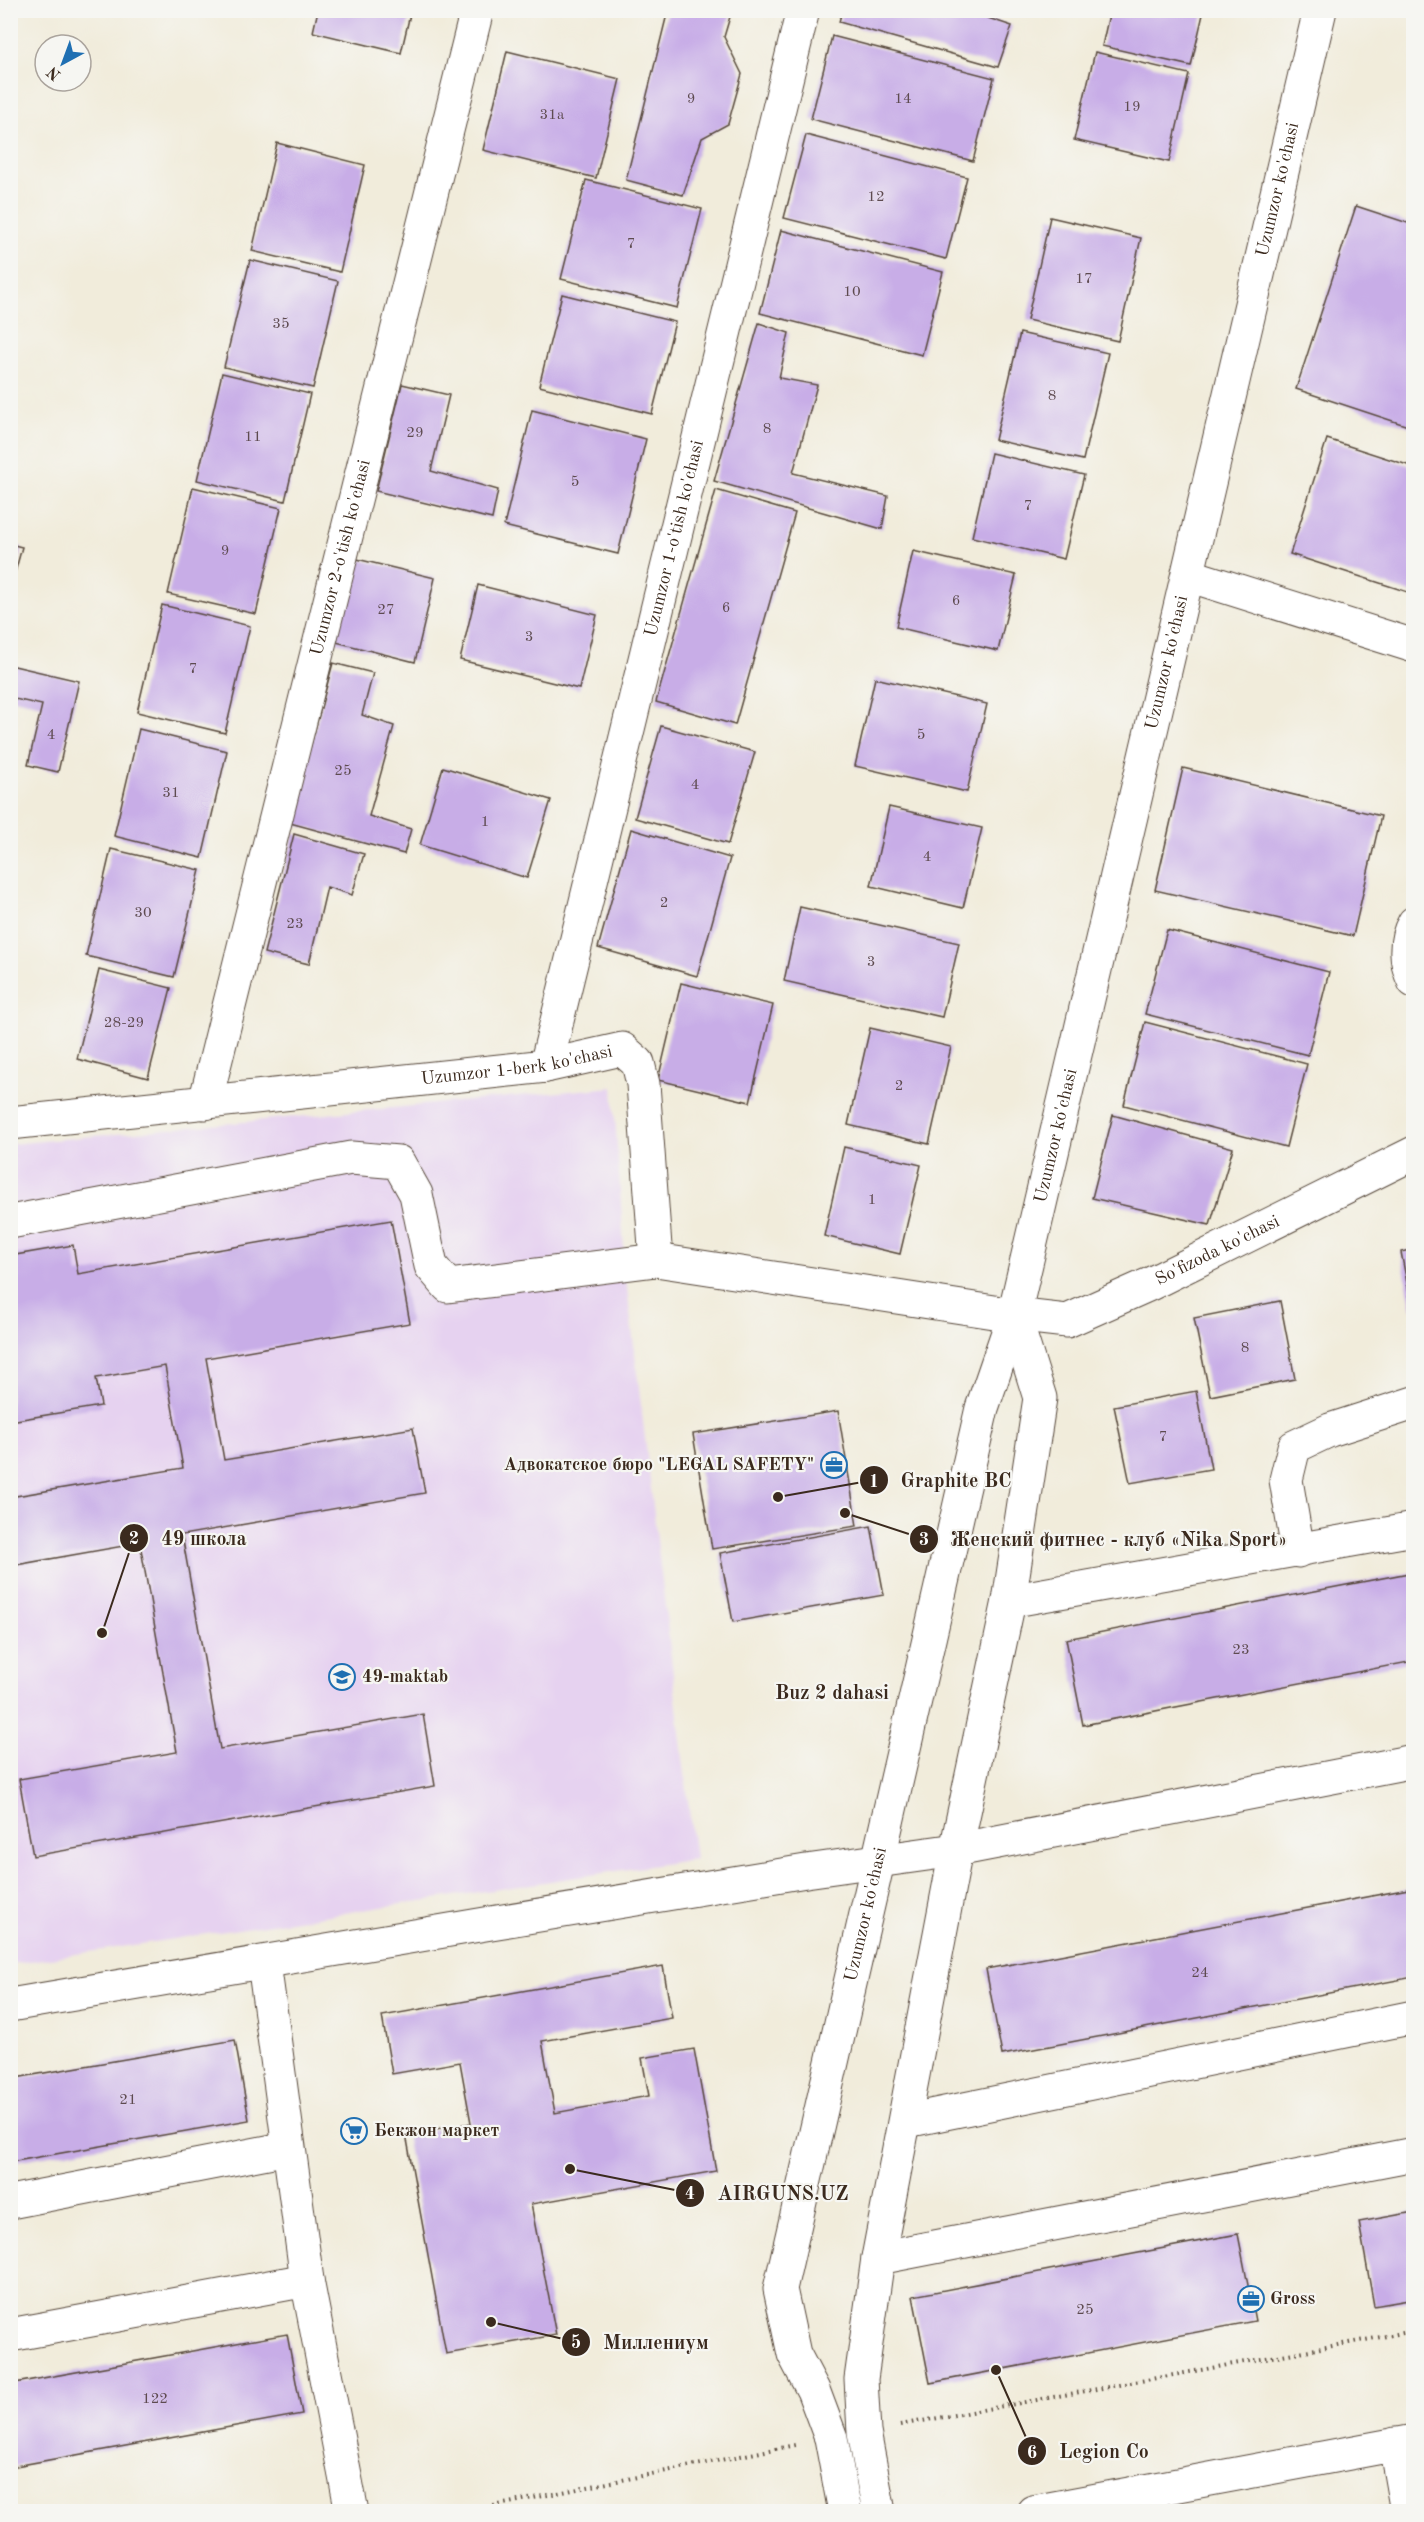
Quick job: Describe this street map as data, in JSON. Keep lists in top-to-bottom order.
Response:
{
  "streets": {
    "street": [
      "Uzumzor ko'chasi",
      "Uzumzor 1-o'tish ko'chasi",
      "Uzumzor 2-o'tish ko'chasi",
      "Uzumzor 1-berk ko'chasi",
      "So'fizoda ko'chasi"
    ]
  },
  "crossings": [
    ["Uzumzor ko'chasi", "So'fizoda ko'chasi"],
    ["Uzumzor 1-o'tish ko'chasi", "Uzumzor 1-berk ko'chasi"],
    ["Uzumzor 2-o'tish ko'chasi", "Uzumzor 1-berk ko'chasi"]
  ],
  "districts": ["Buz 2 dahasi"],
  "places": {
    "office": ["Адвокатское бюро \"LEGAL SAFETY\"", "Gross"],
    "other": [
      "Graphite BC",
      "Женский фитнес - клуб «Nika Sport»",
      "49 школа",
      "AIRGUNS.UZ",
      "Миллениум",
      "Legion Co"
    ],
    "school or university": ["49-maktab"],
    "supermarket": ["Бекжон маркет"]
  },
  "house_numbers": [
    "9",
    "14",
    "19",
    "31a",
    "12",
    "7",
    "17",
    "10",
    "35",
    "8",
    "8",
    "29",
    "11",
    "5",
    "7",
    "9",
    "6",
    "6",
    "27",
    "3",
    "7",
    "4",
    "5",
    "25",
    "4",
    "31",
    "1",
    "4",
    "2",
    "30",
    "23",
    "3",
    "28-29",
    "2",
    "1",
    "8",
    "7",
    "23",
    "24",
    "21",
    "25",
    "122"
  ],
  "north": "bottom left"
}
